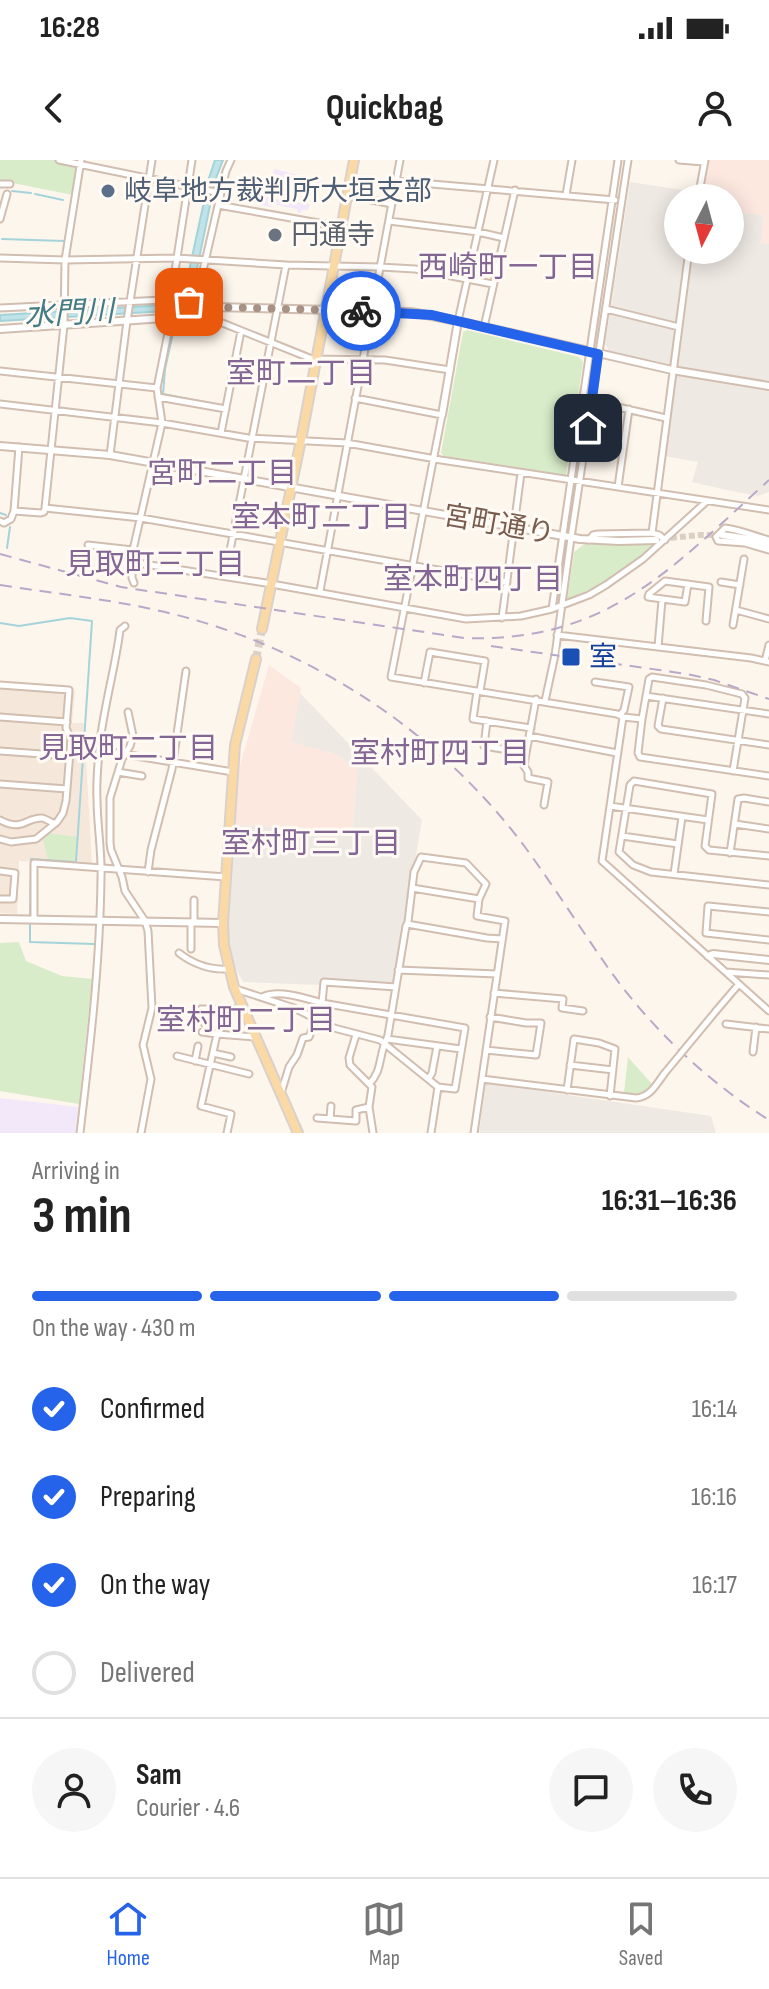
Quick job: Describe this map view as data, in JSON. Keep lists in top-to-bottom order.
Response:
{
  "streets": {
    "street": ["宮町通り"]
  },
  "districts": [
    "西崎町一丁目",
    "室町二丁目",
    "宮町二丁目",
    "室本町二丁目",
    "見取町三丁目",
    "室本町四丁目",
    "見取町二丁目",
    "室村町四丁目",
    "室村町三丁目",
    "室村町二丁目"
  ],
  "water": ["水門川"],
  "places": {
    "other": ["岐阜地方裁判所大垣支部", "円通寺"],
    "transit": ["室"]
  },
  "north": "bottom",
  "page": {
    "status": "16:28",
    "header": "Quickbag",
    "heading": ["3 min", "Arriving in", "16:31–16:36"],
    "panel": ["Sam", "Courier · 4.6"],
    "bar": "On the way · 430 m",
    "list": [
      ["Confirmed", "16:14"],
      ["Preparing", "16:16"],
      ["On the way", "16:17"],
      "Delivered"
    ],
    "tabs": ["Home", "Map", "Saved"]
  }
}
